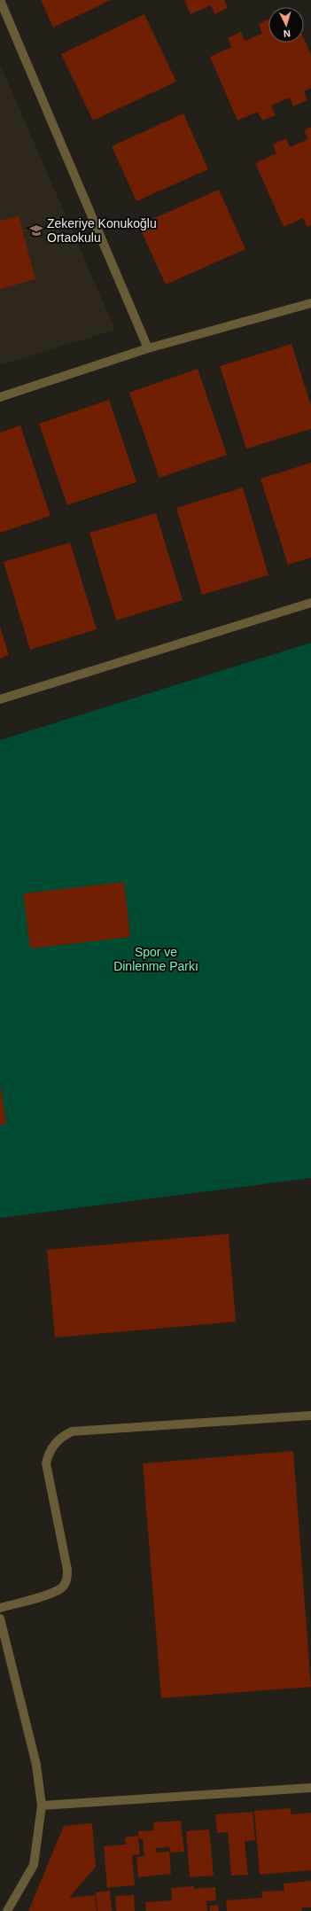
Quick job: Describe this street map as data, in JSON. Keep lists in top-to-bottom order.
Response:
{
  "parks": ["Spor ve Dinlenme Parkı"],
  "places": {
    "school or university": ["Zekeriye Konukoğlu Ortaokulu"]
  },
  "north": "bottom"
}
